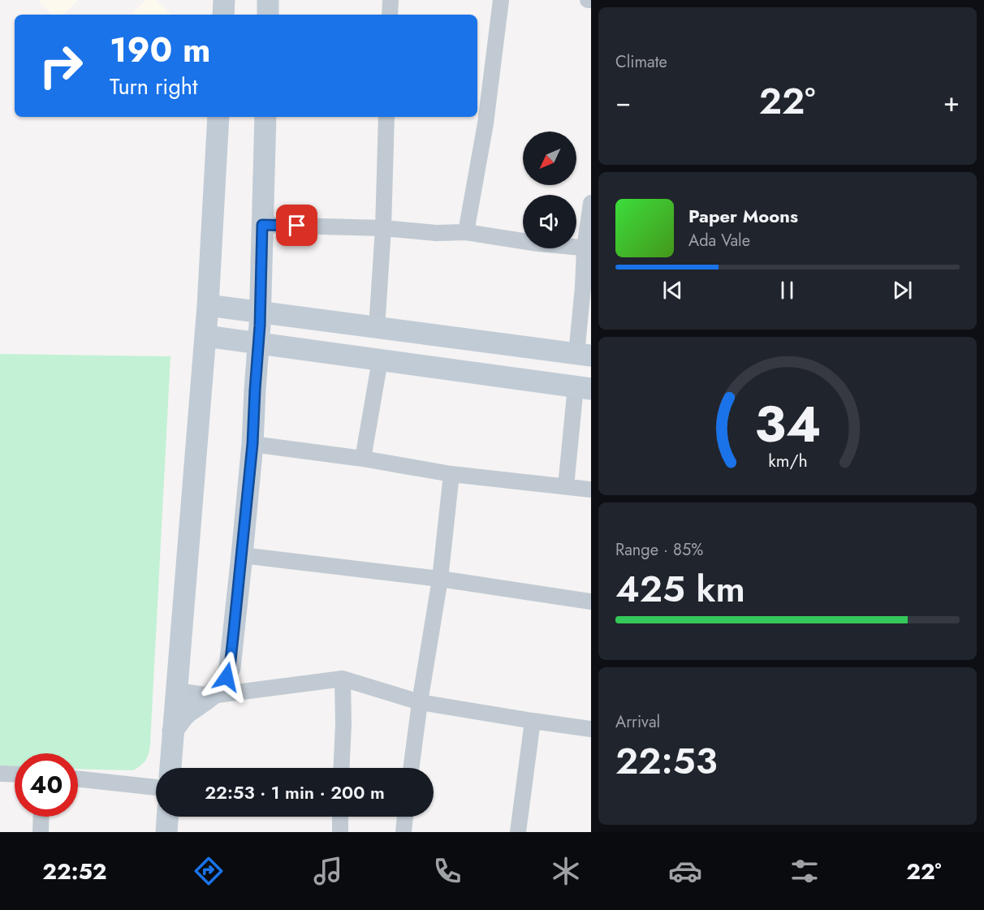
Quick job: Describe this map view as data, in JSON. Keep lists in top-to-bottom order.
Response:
{
  "north": "bottom left",
  "page": {
    "tile": [
      "Climate",
      ["Range · 85%", "425 km"],
      ["Arrival", "22:53"]
    ],
    "turn": ["190 m", "Turn right"],
    "heat": ["−", "22°", "+"],
    "song": ["Paper Moons", "Ada Vale"],
    "limit": "40",
    "trip": "22:53 · 1 min · 200 m",
    "tabs": ["22:52", "22°"],
    "gauge": ["34", "km/h"]
  }
}
